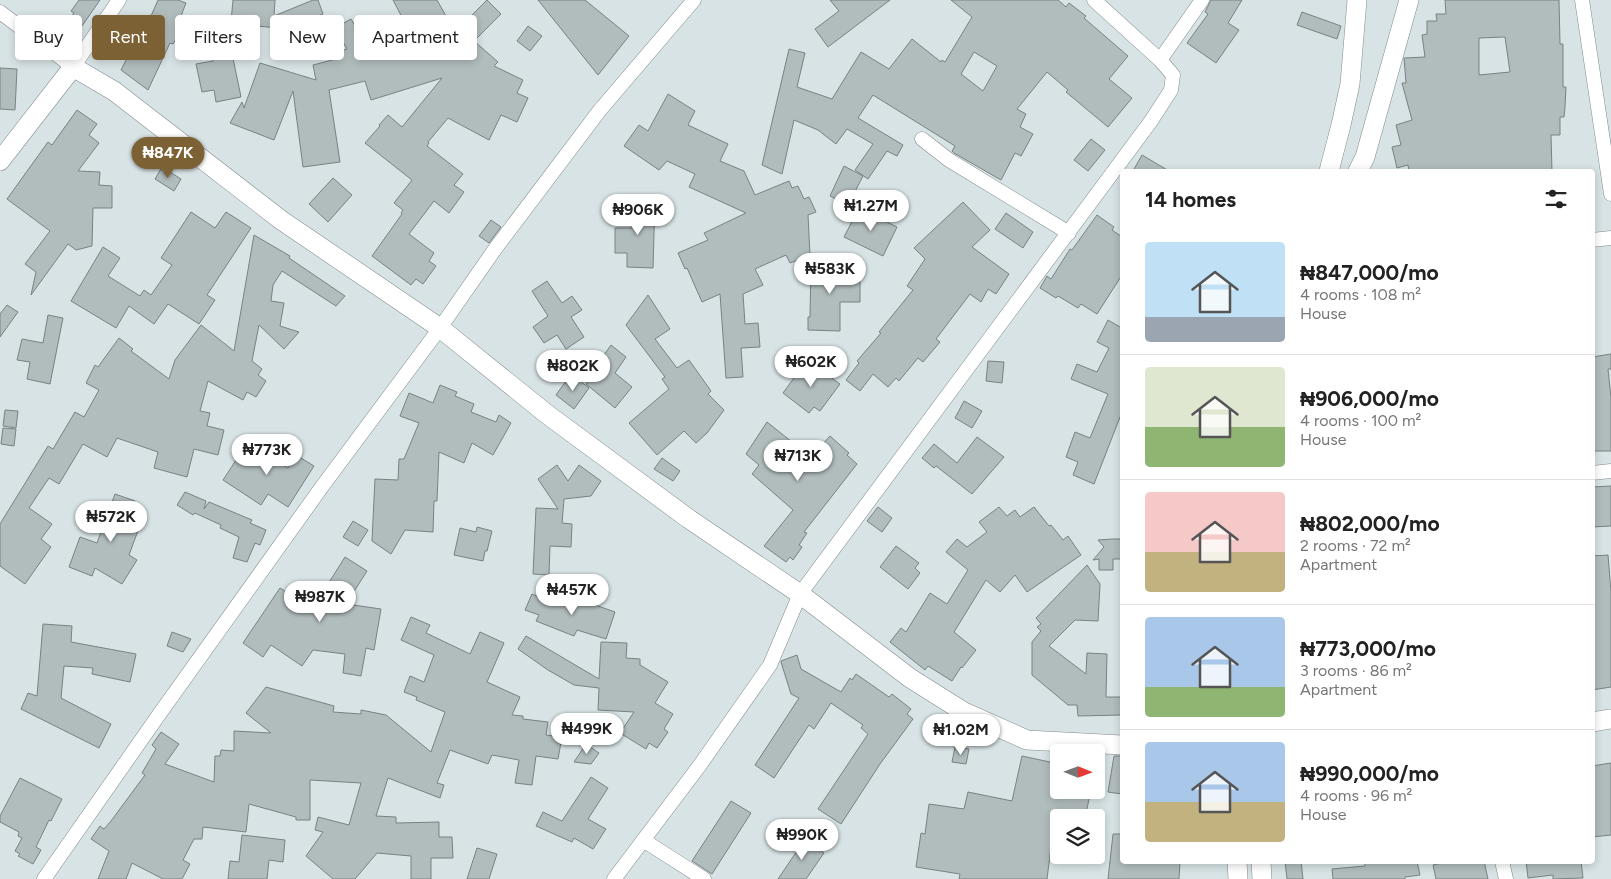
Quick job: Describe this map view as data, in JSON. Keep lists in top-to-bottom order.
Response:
{
  "north": "right",
  "page": {
    "chip": [
      "Buy",
      "Rent",
      "Filters",
      "New",
      "Apartment"
    ],
    "price": [
      "₦847K",
      "₦1.27M",
      "₦906K",
      "₦583K",
      "₦602K",
      "₦802K",
      "₦773K",
      "₦713K",
      "₦572K",
      "₦457K",
      "₦987K",
      "₦499K",
      "₦1.02M",
      "₦990K"
    ],
    "heading": "14 homes",
    "list": [
      {
        "name": "₦847,000/mo",
        "note": "4 rooms · 108 m² · House"
      },
      {
        "name": "₦906,000/mo",
        "note": "4 rooms · 100 m² · House"
      },
      {
        "name": "₦802,000/mo",
        "note": "2 rooms · 72 m² · Apartment"
      },
      {
        "name": "₦773,000/mo",
        "note": "3 rooms · 86 m² · Apartment"
      },
      {
        "name": "₦990,000/mo",
        "note": "4 rooms · 96 m² · House"
      }
    ]
  }
}
